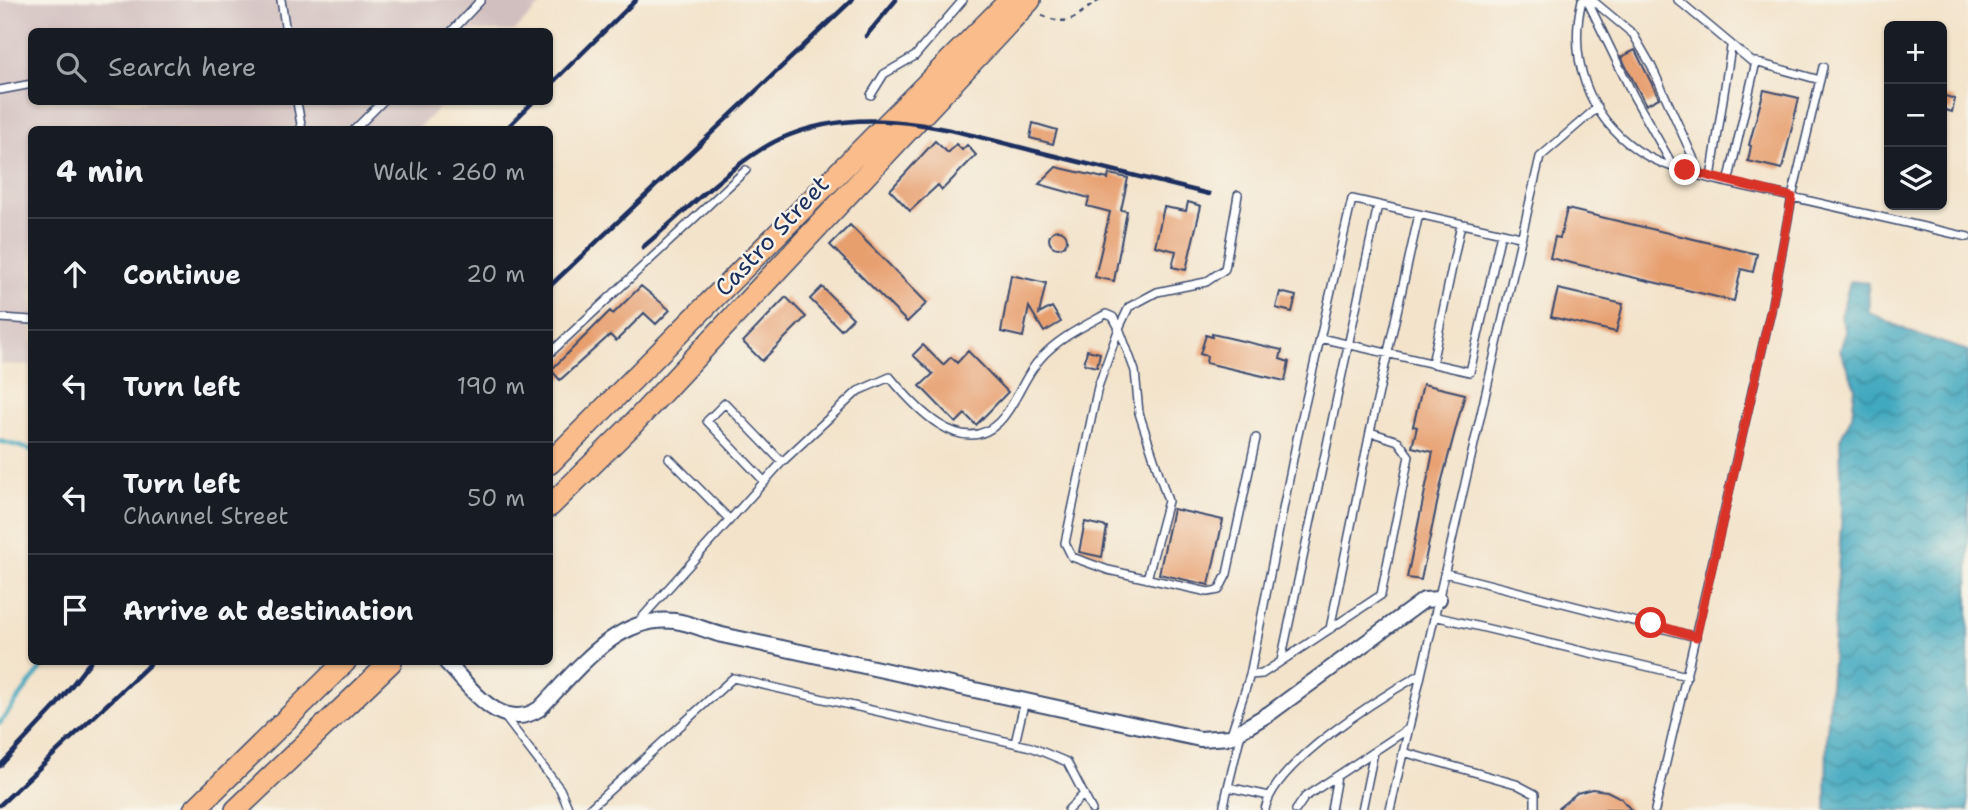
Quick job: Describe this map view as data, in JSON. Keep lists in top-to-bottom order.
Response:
{
  "streets": {
    "main road": ["Castro Street"]
  },
  "page": {
    "map_buttons": ["+", "−"],
    "search": "Search here",
    "heading": ["4 min", "Walk · 260 m"],
    "list": [
      ["Continue", "20 m"],
      ["Turn left", "190 m"],
      ["Turn left", "Channel Street", "50 m"],
      "Arrive at destination"
    ]
  }
}
